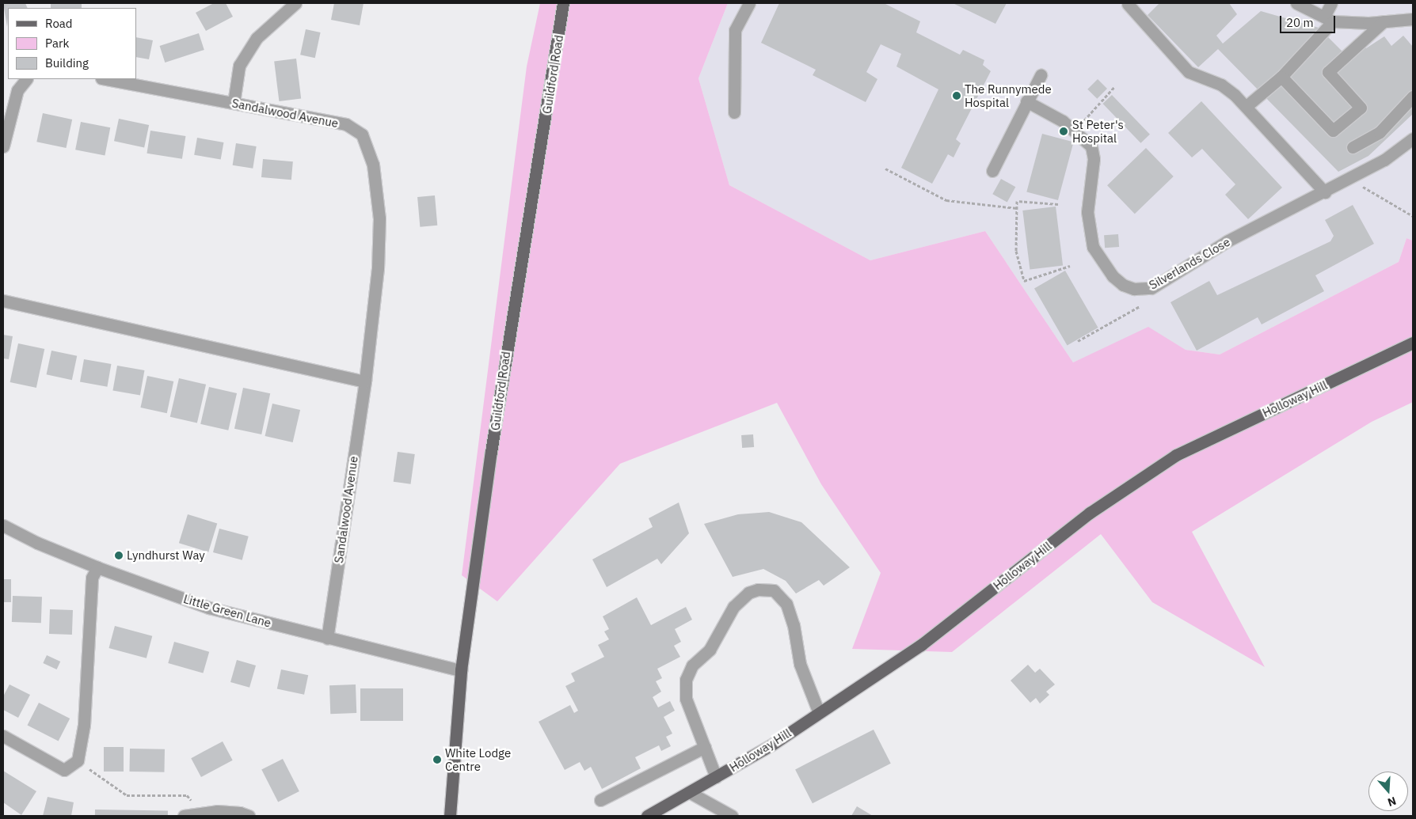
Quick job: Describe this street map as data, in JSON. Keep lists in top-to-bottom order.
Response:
{
  "streets": {
    "main road": ["Guildford Road", "Holloway Hill"],
    "street": ["Sandalwood Avenue", "Silverlands Close", "Little Green Lane"]
  },
  "crossings": [
    ["Guildford Road", "Little Green Lane"],
    ["Sandalwood Avenue", "Little Green Lane"]
  ],
  "places": [
    "The Runnymede Hospital",
    "St Peter's Hospital",
    "Lyndhurst Way",
    "White Lodge Centre"
  ],
  "legend": ["Road", "Park", "Building"],
  "scale_bar": "20 m",
  "north": "bottom"
}
